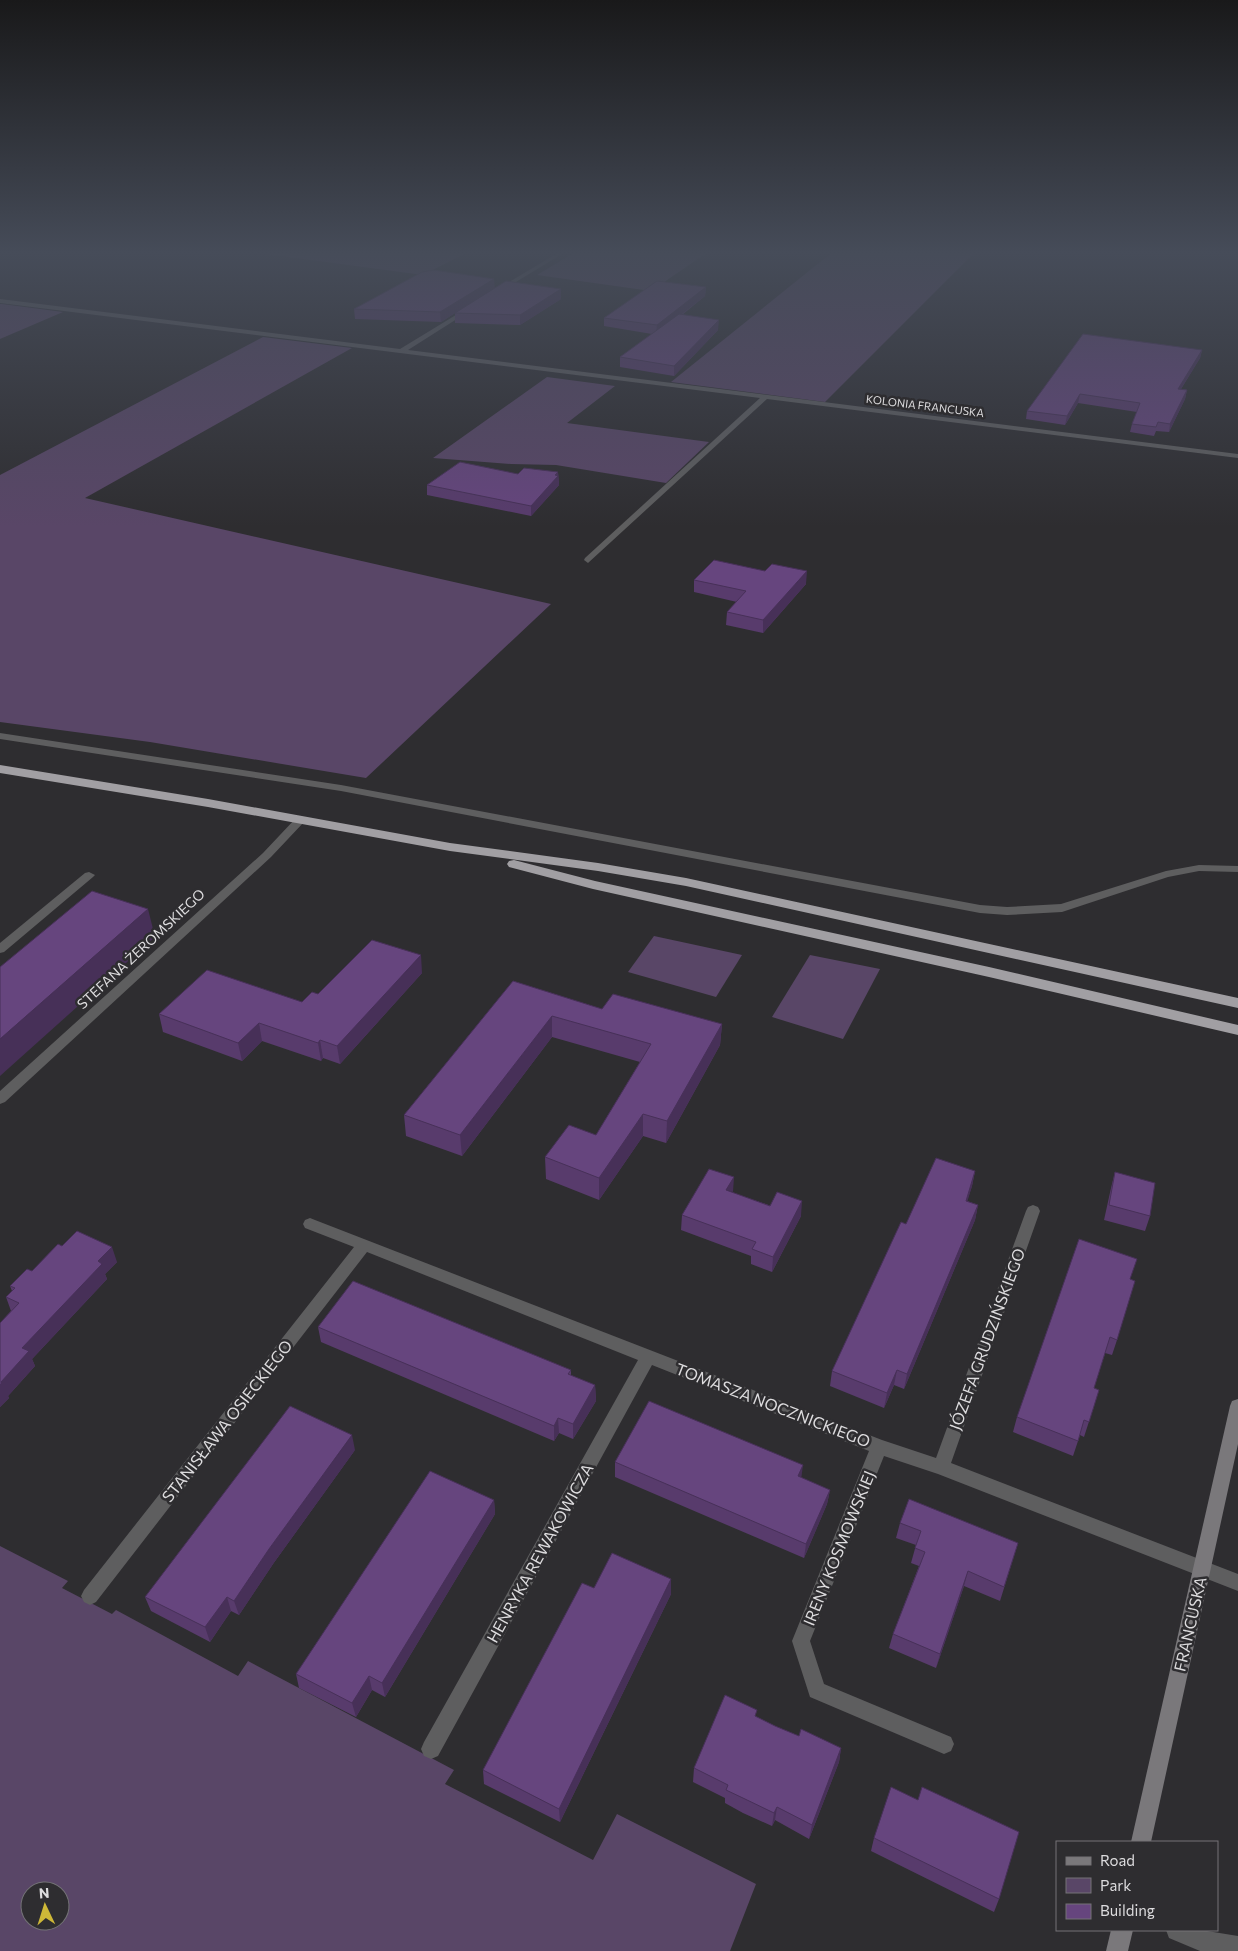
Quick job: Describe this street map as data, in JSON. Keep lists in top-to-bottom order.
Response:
{
  "streets": {
    "street": [
      "KOLONIA FRANCUSKA",
      "STEFANA ŻEROMSKIEGO",
      "JÓZEFA GRUDZIŃSKIEGO",
      "TOMASZA NOCZNICKIEGO",
      "STANISŁAWA OSIECKIEGO",
      "IRENY KOSMOWSKIEJ",
      "HENRYKA REWAKOWICZA",
      "FRANCUSKA"
    ]
  },
  "crossings": [
    ["JÓZEFA GRUDZIŃSKIEGO", "TOMASZA NOCZNICKIEGO"],
    ["TOMASZA NOCZNICKIEGO", "STANISŁAWA OSIECKIEGO"],
    ["TOMASZA NOCZNICKIEGO", "IRENY KOSMOWSKIEJ"],
    ["TOMASZA NOCZNICKIEGO", "HENRYKA REWAKOWICZA"],
    ["TOMASZA NOCZNICKIEGO", "FRANCUSKA"]
  ],
  "legend": ["Road", "Park", "Building"],
  "north": "top"
}
